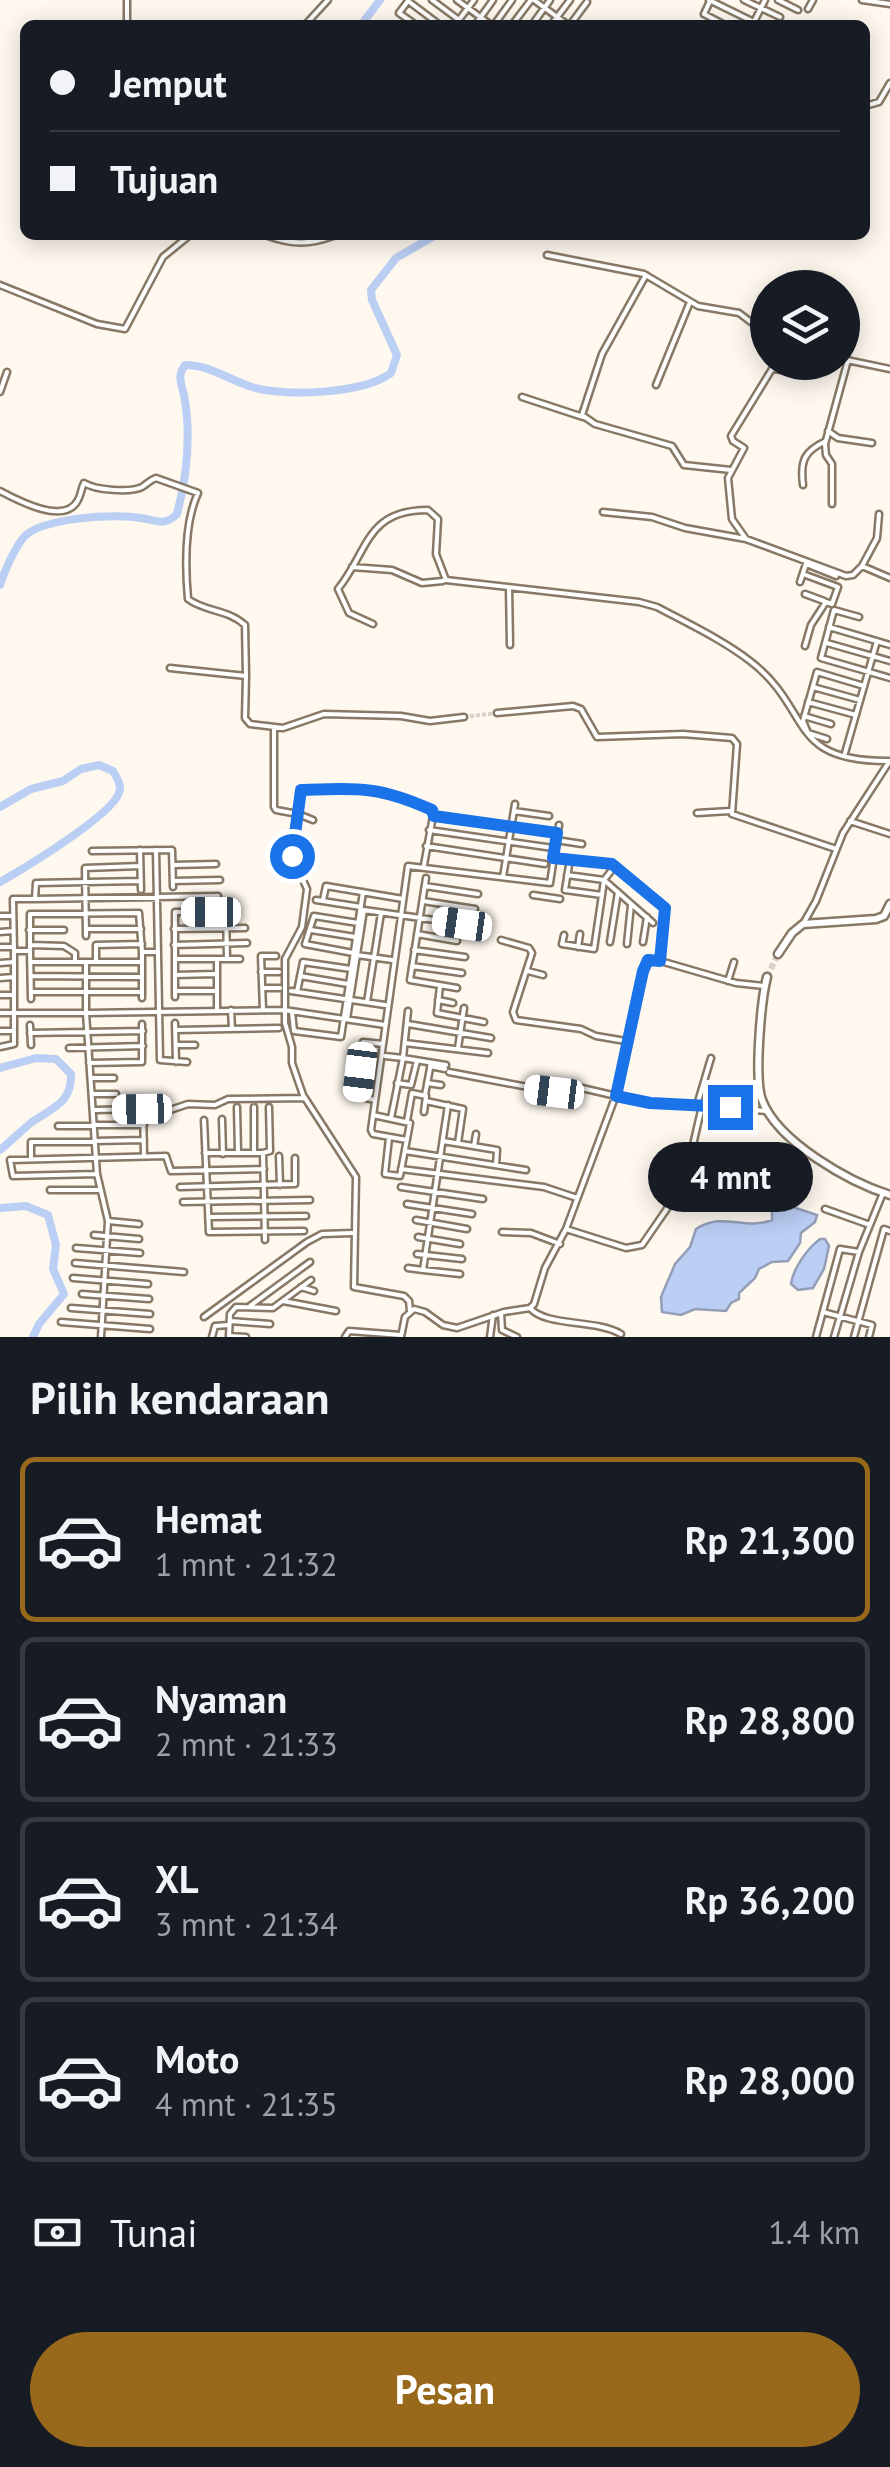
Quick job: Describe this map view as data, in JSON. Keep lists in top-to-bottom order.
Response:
{
  "page": {
    "banner": ["Jemput", "Tujuan"],
    "bubble": "4 mnt",
    "heading": "Pilih kendaraan",
    "list": [
      {
        "name": "Hemat",
        "note": "1 mnt · 21:32",
        "value": "Rp 21,300"
      },
      {
        "name": "Nyaman",
        "note": "2 mnt · 21:33",
        "value": "Rp 28,800"
      },
      {
        "name": "XL",
        "note": "3 mnt · 21:34",
        "value": "Rp 36,200"
      },
      {
        "name": "Moto",
        "note": "4 mnt · 21:35",
        "value": "Rp 28,000"
      }
    ],
    "pay": ["Tunai", "1.4 km"],
    "buttons": "Pesan"
  }
}
